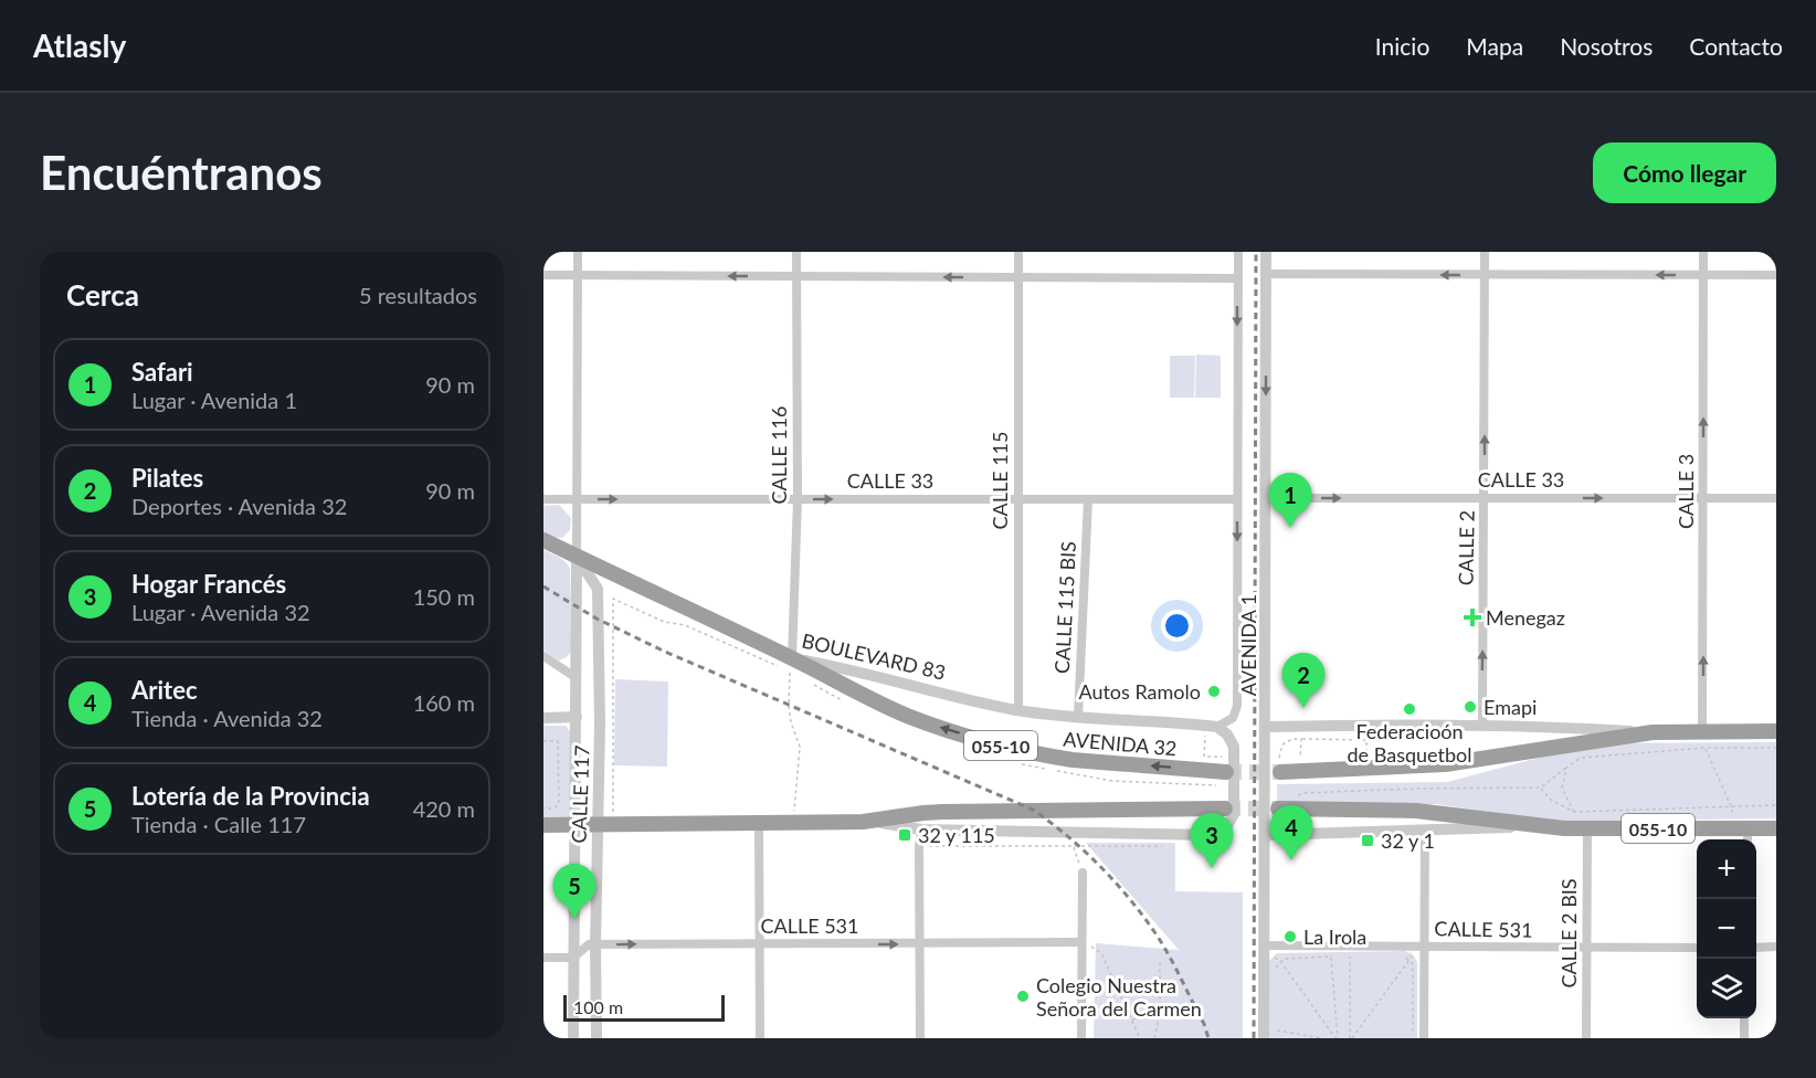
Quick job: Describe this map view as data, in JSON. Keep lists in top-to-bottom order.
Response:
{
  "streets": {
    "highway": ["BOULEVARD 83", "AVENIDA 32", "055-10"],
    "street": [
      "CALLE 116",
      "CALLE 33",
      "CALLE 115",
      "CALLE 3",
      "CALLE 2",
      "CALLE 115 BIS",
      "AVENIDA 1",
      "CALLE 117",
      "CALLE 531",
      "CALLE 2 BIS"
    ]
  },
  "crossings": [
    ["CALLE 116", "CALLE 33"],
    ["CALLE 116", "BOULEVARD 83"],
    ["CALLE 116", "AVENIDA 32"],
    ["CALLE 33", "CALLE 115"],
    ["CALLE 33", "CALLE 3"],
    ["CALLE 33", "CALLE 2"],
    ["CALLE 33", "CALLE 115 BIS"],
    ["CALLE 33", "AVENIDA 1"],
    ["CALLE 33", "CALLE 117"],
    ["CALLE 115", "BOULEVARD 83"],
    ["CALLE 115 BIS", "BOULEVARD 83"],
    ["AVENIDA 1", "BOULEVARD 83"],
    ["AVENIDA 1", "CALLE 531"],
    ["BOULEVARD 83", "AVENIDA 32"],
    ["BOULEVARD 83", "CALLE 117"],
    ["055-10", "CALLE 2 BIS"],
    ["CALLE 117", "CALLE 531"],
    ["CALLE 531", "CALLE 2 BIS"]
  ],
  "one_way": [
    "CALLE 33",
    "CALLE 3",
    "CALLE 2",
    "CALLE 531"
  ],
  "places": {
    "health": ["Menegaz"],
    "other": [
      "Autos Ramolo",
      "Emapi",
      "Federacioón de Basquetbol",
      "La Irola",
      "Colegio Nuestra Señora del Carmen"
    ],
    "transit": ["32 y 115", "32 y 1"]
  },
  "scale_bar": "100 m",
  "page": {
    "header": "Atlasly",
    "nav": [
      "Inicio",
      "Mapa",
      "Nosotros",
      "Contacto"
    ],
    "buttons": "Cómo llegar",
    "title": "Encuéntranos",
    "heading": ["Cerca", "5 resultados"],
    "list": [
      {
        "mark": "1",
        "name": "Safari",
        "note": "Lugar · Avenida 1",
        "value": "90 m"
      },
      {
        "mark": "2",
        "name": "Pilates",
        "note": "Deportes · Avenida 32",
        "value": "90 m"
      },
      {
        "mark": "3",
        "name": "Hogar Francés",
        "note": "Lugar · Avenida 32",
        "value": "150 m"
      },
      {
        "mark": "4",
        "name": "Aritec",
        "note": "Tienda · Avenida 32",
        "value": "160 m"
      },
      {
        "mark": "5",
        "name": "Lotería de la Provincia",
        "note": "Tienda · Calle 117",
        "value": "420 m"
      }
    ],
    "pins": [
      "1",
      "2",
      "4",
      "3",
      "5"
    ],
    "map_buttons": ["+", "−"],
    "scale": "100 m"
  }
}
